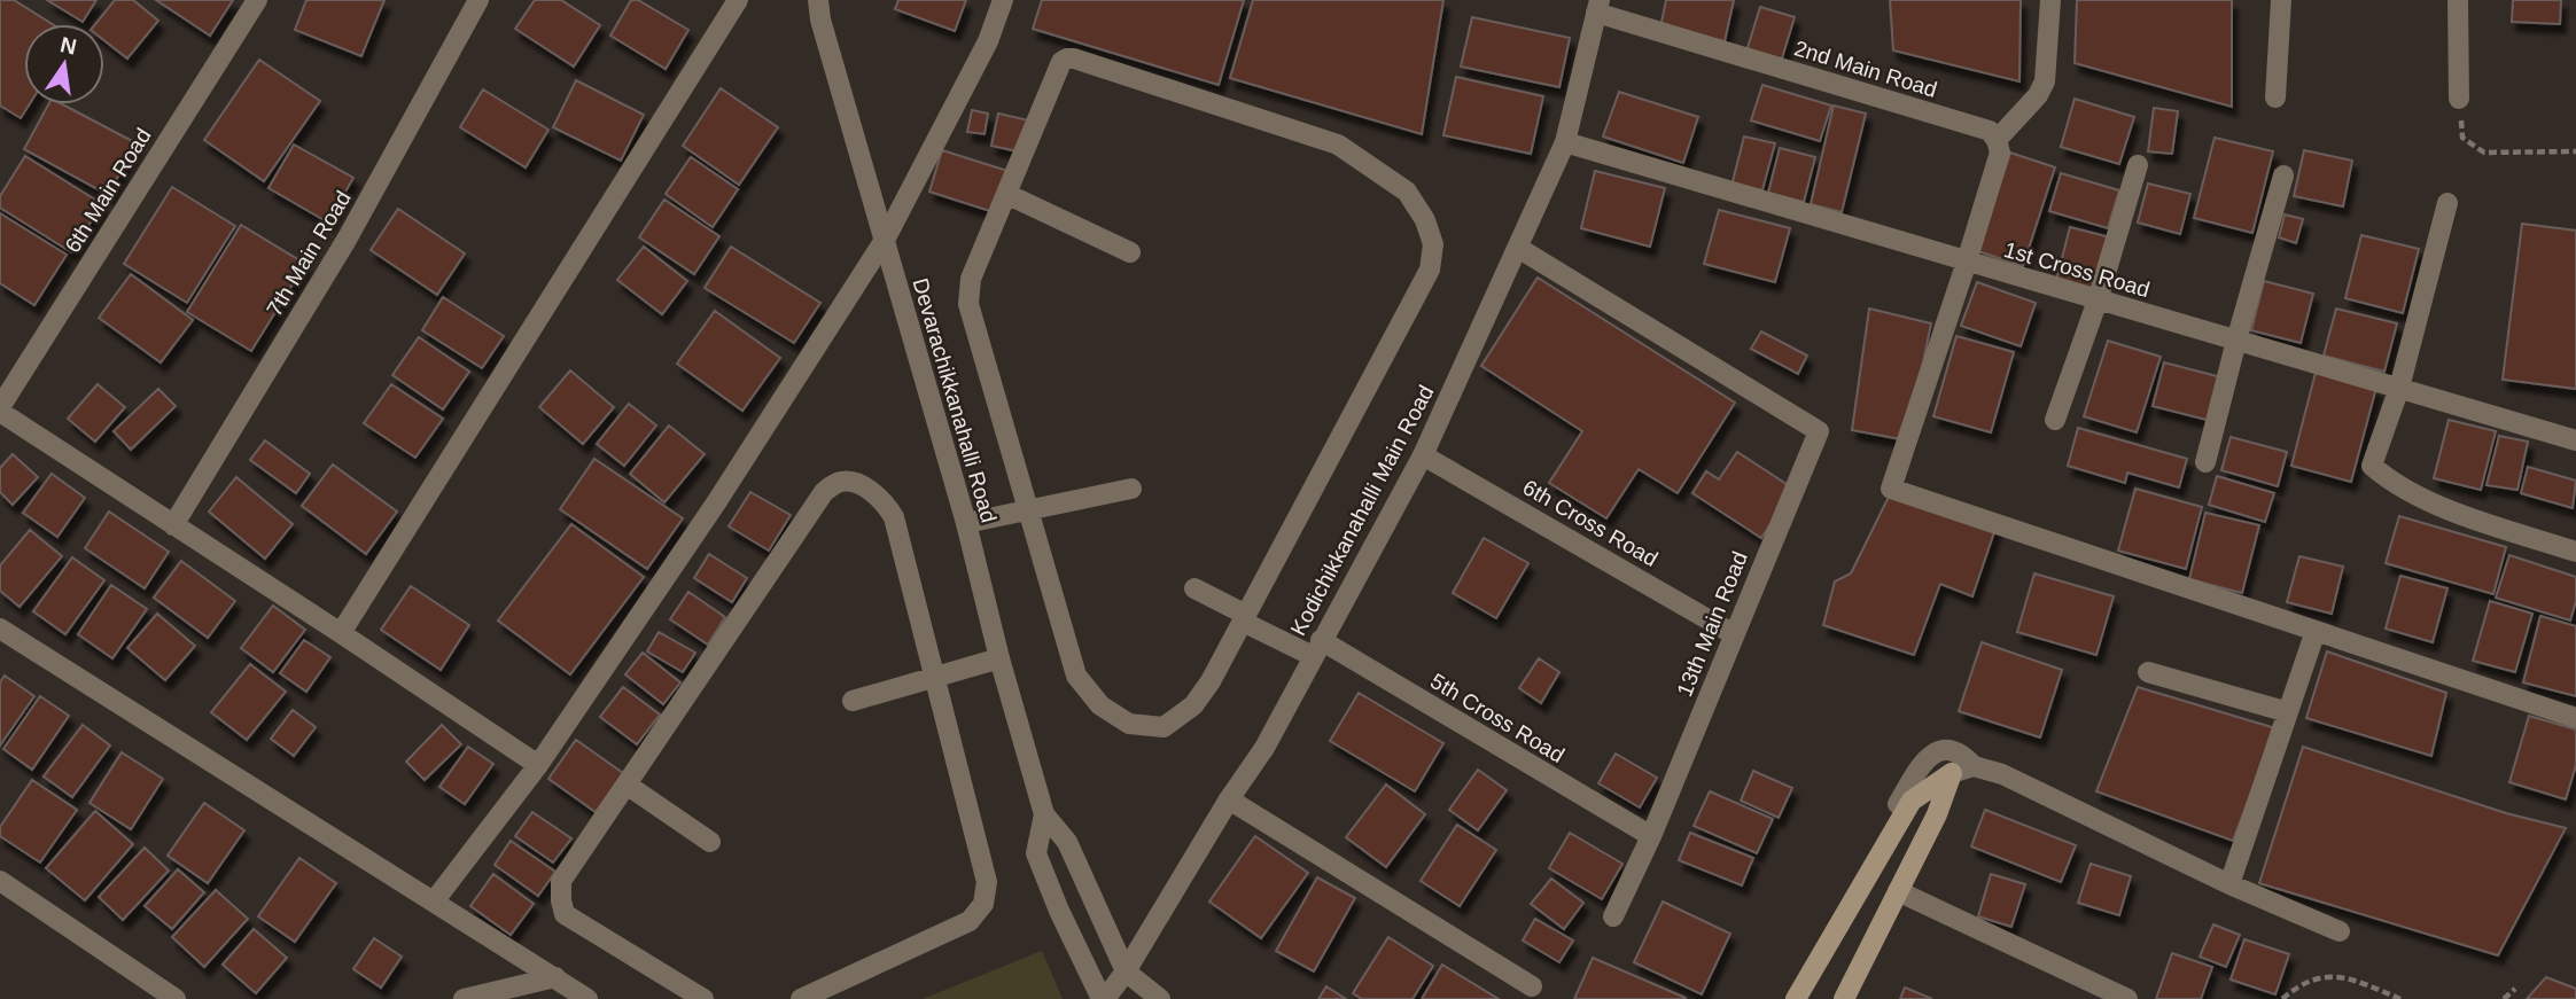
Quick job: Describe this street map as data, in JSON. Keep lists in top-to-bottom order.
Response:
{
  "streets": {
    "street": [
      "2nd Main Road",
      "6th Main Road",
      "7th Main Road",
      "1st Cross Road",
      "Devarachikkanahalli Road",
      "Kodichikkanahalli Main Road",
      "6th Cross Road",
      "13th Main Road",
      "5th Cross Road"
    ]
  },
  "crossings": [
    ["2nd Main Road", "Kodichikkanahalli Main Road"],
    ["1st Cross Road", "Kodichikkanahalli Main Road"],
    ["Devarachikkanahalli Road", "Kodichikkanahalli Main Road"],
    ["Kodichikkanahalli Main Road", "6th Cross Road"],
    ["Kodichikkanahalli Main Road", "13th Main Road"],
    ["Kodichikkanahalli Main Road", "5th Cross Road"],
    ["6th Cross Road", "13th Main Road"],
    ["13th Main Road", "5th Cross Road"]
  ],
  "north": "top"
}
